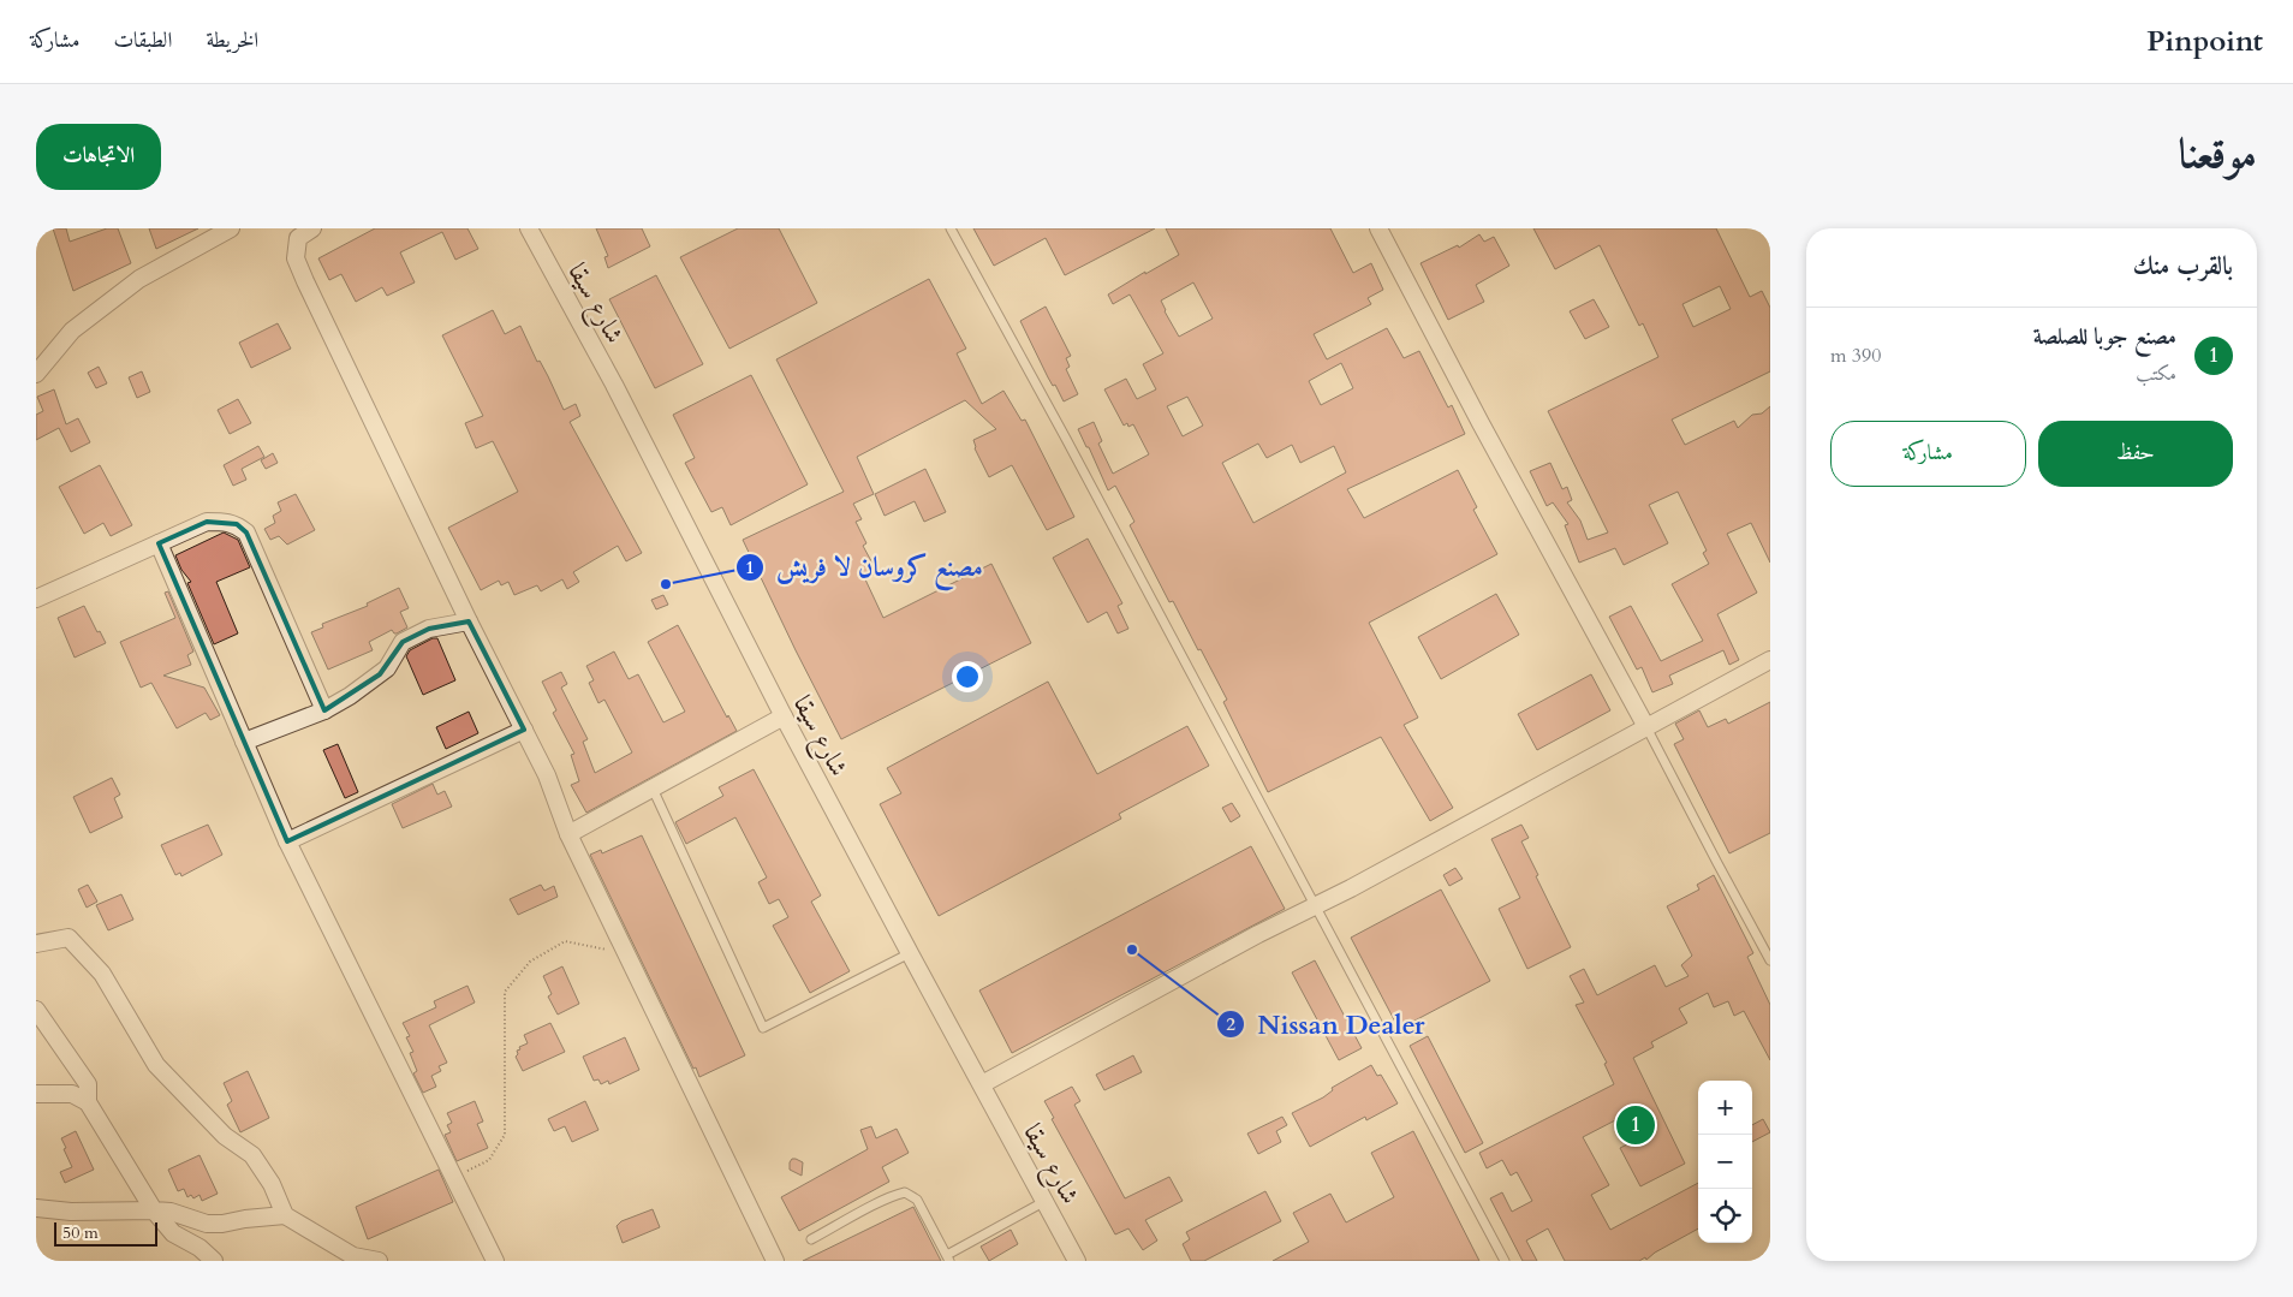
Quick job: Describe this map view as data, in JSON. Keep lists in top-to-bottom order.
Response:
{
  "streets": {
    "street": ["شارع سيقا"]
  },
  "places": ["مصنع كروسان لا فريش", "Nissan Dealer"],
  "scale_bar": "50 m",
  "page": {
    "header": "Pinpoint",
    "nav": ["الخريطة", "الطبقات", "مشاركة"],
    "title": "موقعنا",
    "buttons": [
      "الاتجاهات",
      ["حفظ", "مشاركة"]
    ],
    "heading": "بالقرب منك",
    "list": [
      {
        "mark": "1",
        "name": "مصنع جوبا للصلصة",
        "note": "مكتب",
        "value": "390 m"
      }
    ],
    "map_buttons": ["+", "−"],
    "pins": "1",
    "scale": "50 m"
  }
}
